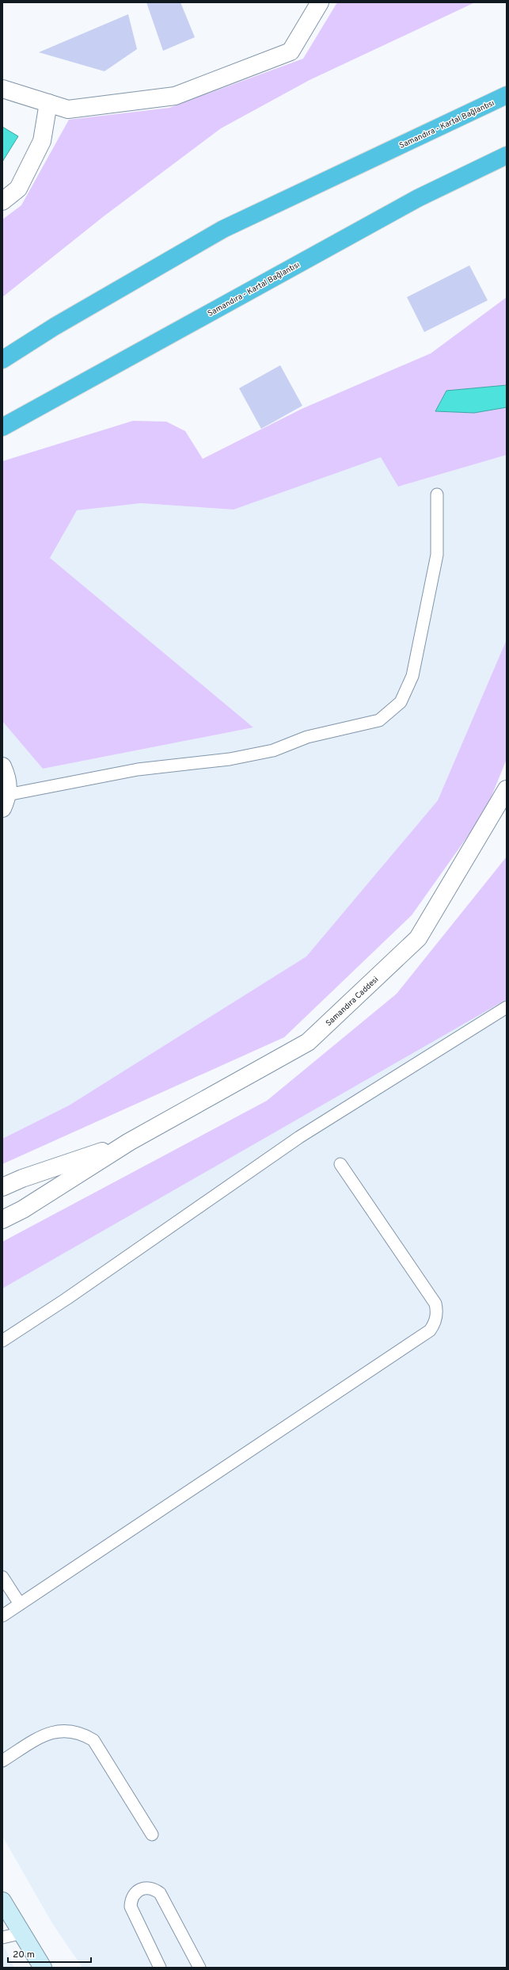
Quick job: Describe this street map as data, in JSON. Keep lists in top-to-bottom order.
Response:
{
  "streets": {
    "highway": ["Samandıra - Kartal Bağlantısı"],
    "street": ["Samandıra Caddesi"]
  },
  "scale_bar": "20 m"
}
